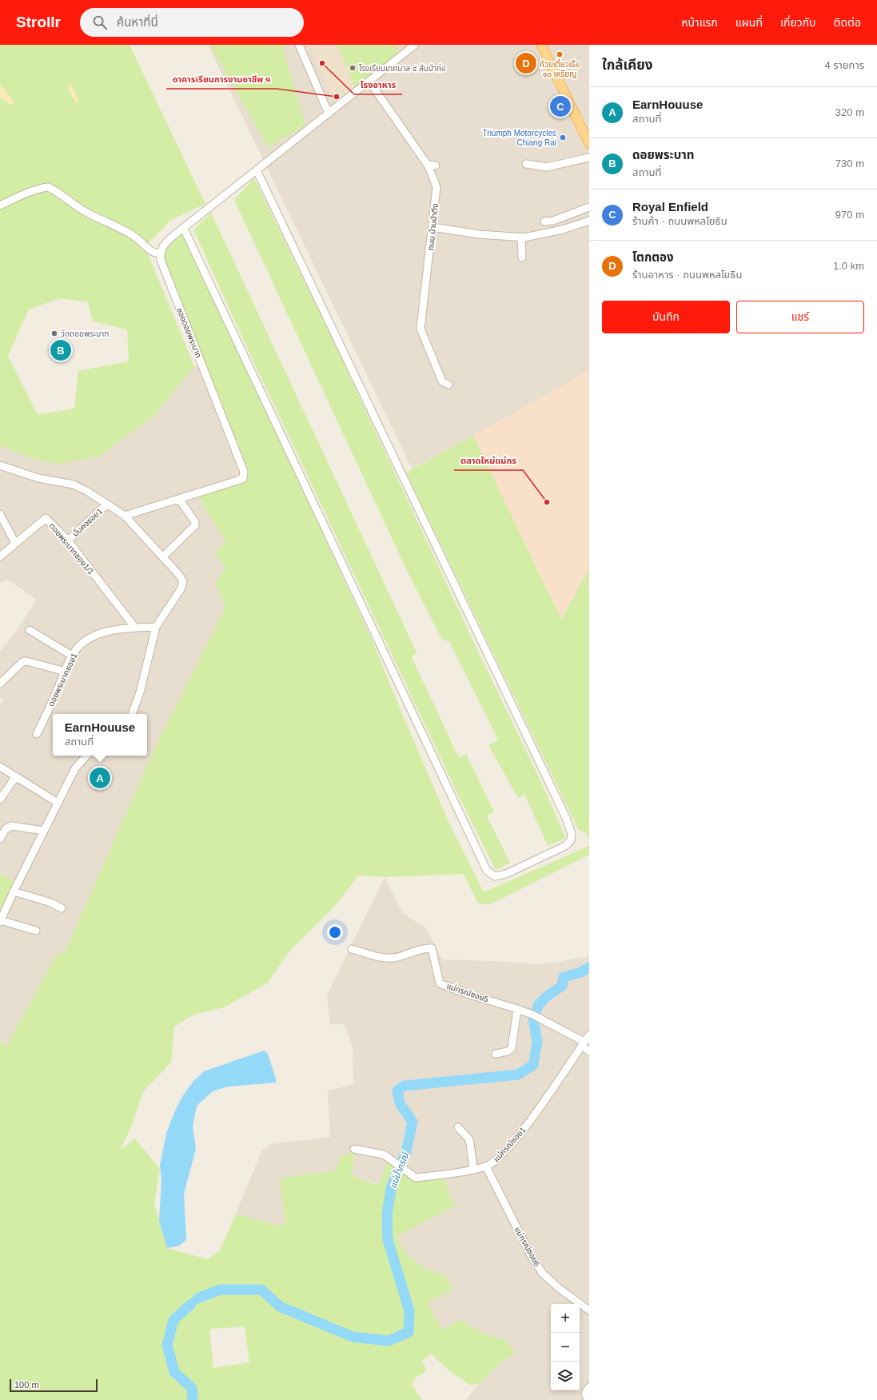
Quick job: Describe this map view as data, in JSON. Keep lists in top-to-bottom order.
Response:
{
  "streets": {
    "street": [
      "ถนน บ้านป่าตึง",
      "ซอยดอยพระบาท",
      "มั่นคงซอย1",
      "ดอยพระบาทซอย1/1",
      "ดอยพระบาทซอย1",
      "แม่กรณ์ซอย5",
      "แม่กรณ์ซอย1",
      "แม่กรณ์ซอย6"
    ]
  },
  "crossings": [
    ["มั่นคงซอย1", "ดอยพระบาทซอย1/1"],
    ["ดอยพระบาทซอย1/1", "ดอยพระบาทซอย1"],
    ["แม่กรณ์ซอย1", "แม่กรณ์ซอย6"]
  ],
  "water": ["แม่น้ำกรณ์"],
  "places": [
    "ก๋วยเตี๋ยวเรือ ๑๓ เหรียญ",
    "โรงอาหาร",
    "โรงเรียนเทศบาล ๔ สันป่าก่อ",
    "อาคารเรียนการงานอาชีพ ฯ",
    "Triumph Motorcycles Chiang Rai",
    "วัดดอยพระบาท",
    "ตลาดใหม่แม่กร"
  ],
  "scale_bar": "100 m",
  "page": {
    "header": "Strollr",
    "search": "ค้นหาที่นี่",
    "nav": [
      "หน้าแรก",
      "แผนที่",
      "เกี่ยวกับ",
      "ติดต่อ"
    ],
    "heading": ["ใกล้เคียง", "4 รายการ"],
    "pins": [
      "D",
      "C",
      "B",
      "A"
    ],
    "list": [
      {
        "mark": "A",
        "name": "EarnHouuse",
        "note": "สถานที่",
        "value": "320 m"
      },
      {
        "mark": "B",
        "name": "ดอยพระบาท",
        "note": "สถานที่",
        "value": "730 m"
      },
      {
        "mark": "C",
        "name": "Royal Enfield",
        "note": "ร้านค้า · ถนนพหลโยธิน",
        "value": "970 m"
      },
      {
        "mark": "D",
        "name": "โตกตอง",
        "note": "ร้านอาหาร · ถนนพหลโยธิน",
        "value": "1.0 km"
      }
    ],
    "buttons": ["บันทึก", "แชร์"],
    "popup": ["EarnHouuse", "สถานที่"],
    "map_buttons": ["+", "−"],
    "scale": "100 m"
  }
}
